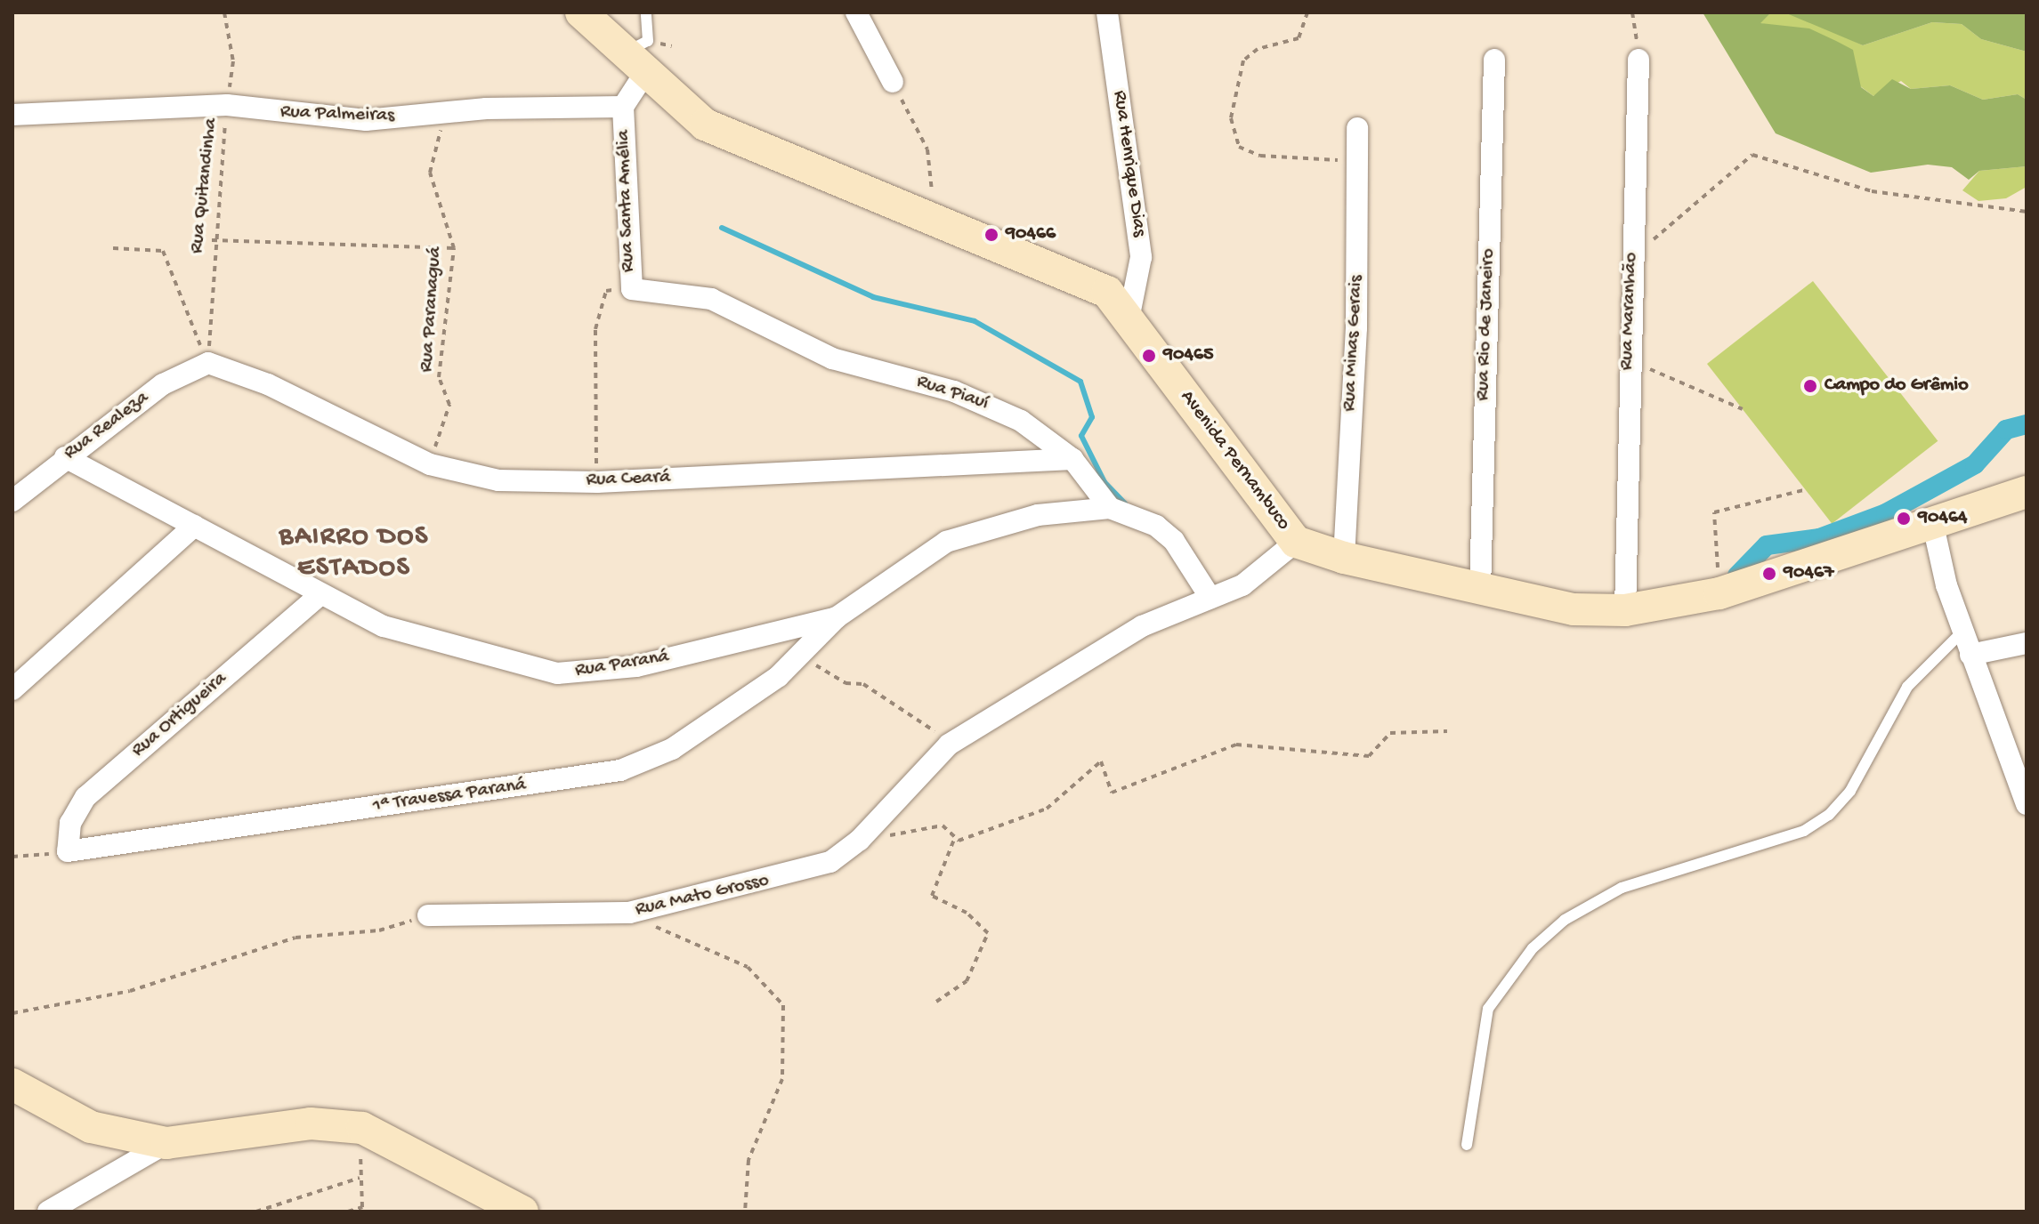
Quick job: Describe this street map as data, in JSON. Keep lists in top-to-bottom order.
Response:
{
  "streets": {
    "street": [
      "Rua Palmeiras",
      "Rua Henrique Dias",
      "Rua Santa Amélia",
      "Rua Maranhão",
      "Rua Rio de Janeiro",
      "Rua Minas Gerais",
      "Rua Piauí",
      "Rua Realeza",
      "Avenida Pernambuco",
      "Rua Ceará",
      "Rua Paraná",
      "Rua Ortigueira",
      "1ª Travessa Paraná",
      "Rua Mato Grosso"
    ],
    "path": ["Rua Quitandinha", "Rua Paranaguá"]
  },
  "crossings": [
    ["Rua Palmeiras", "Rua Quitandinha"],
    ["Rua Palmeiras", "Rua Santa Amélia"],
    ["Rua Palmeiras", "Rua Paranaguá"],
    ["Rua Henrique Dias", "Avenida Pernambuco"],
    ["Rua Quitandinha", "Rua Realeza"],
    ["Rua Quitandinha", "Rua Ceará"],
    ["Rua Santa Amélia", "Rua Piauí"],
    ["Rua Santa Amélia", "Rua Ceará"],
    ["Rua Paranaguá", "Rua Ceará"],
    ["Rua Maranhão", "Avenida Pernambuco"],
    ["Rua Rio de Janeiro", "Avenida Pernambuco"],
    ["Rua Minas Gerais", "Avenida Pernambuco"],
    ["Rua Piauí", "Rua Ceará"],
    ["Rua Piauí", "Rua Paraná"],
    ["Rua Piauí", "Rua Mato Grosso"],
    ["Rua Realeza", "Rua Ceará"],
    ["Rua Realeza", "Rua Paraná"],
    ["Avenida Pernambuco", "Rua Mato Grosso"],
    ["Rua Paraná", "Rua Ortigueira"],
    ["Rua Paraná", "1ª Travessa Paraná"],
    ["Rua Ortigueira", "1ª Travessa Paraná"]
  ],
  "districts": ["BAIRRO DOS ESTADOS"],
  "places": [
    "90466",
    "90465",
    "Campo do Grêmio",
    "90464",
    "90467"
  ]
}
